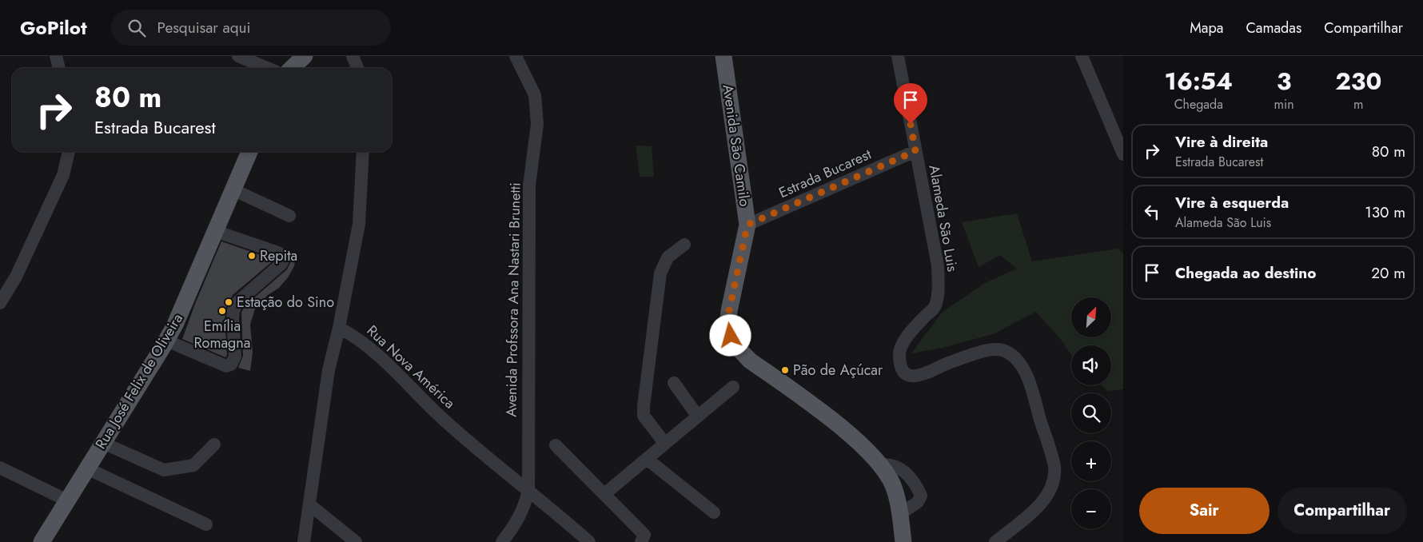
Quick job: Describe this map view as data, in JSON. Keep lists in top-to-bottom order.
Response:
{
  "streets": {
    "main road": ["Avenida São Camilo", "Rua José Felix de Oliveira"],
    "street": [
      "Estrada Bucarest",
      "Alameda São Luis",
      "Avenida Profssora Ana Nastari Brunetti",
      "Rua Nova América"
    ]
  },
  "crossings": [
    ["Avenida São Camilo", "Estrada Bucarest"],
    ["Estrada Bucarest", "Alameda São Luis"],
    ["Avenida Profssora Ana Nastari Brunetti", "Rua Nova América"]
  ],
  "places": [
    "Repita",
    "Estação do Sino",
    "Emília Romagna",
    "Pão de Açúcar"
  ],
  "north": "top right",
  "page": {
    "header": "GoPilot",
    "search": "Pesquisar aqui",
    "nav": ["Mapa", "Camadas", "Compartilhar"],
    "eta": [
      "16:54",
      "Chegada",
      "3",
      "min",
      "230",
      "m"
    ],
    "turn": ["80 m", "Estrada Bucarest"],
    "list": [
      {
        "name": "Vire à direita",
        "note": "Estrada Bucarest",
        "value": "80 m"
      },
      {
        "name": "Vire à esquerda",
        "note": "Alameda São Luis",
        "value": "130 m"
      },
      {
        "name": "Chegada ao destino",
        "value": "20 m"
      }
    ],
    "map_buttons": ["+", "−"],
    "buttons": ["Sair", "Compartilhar"]
  }
}
